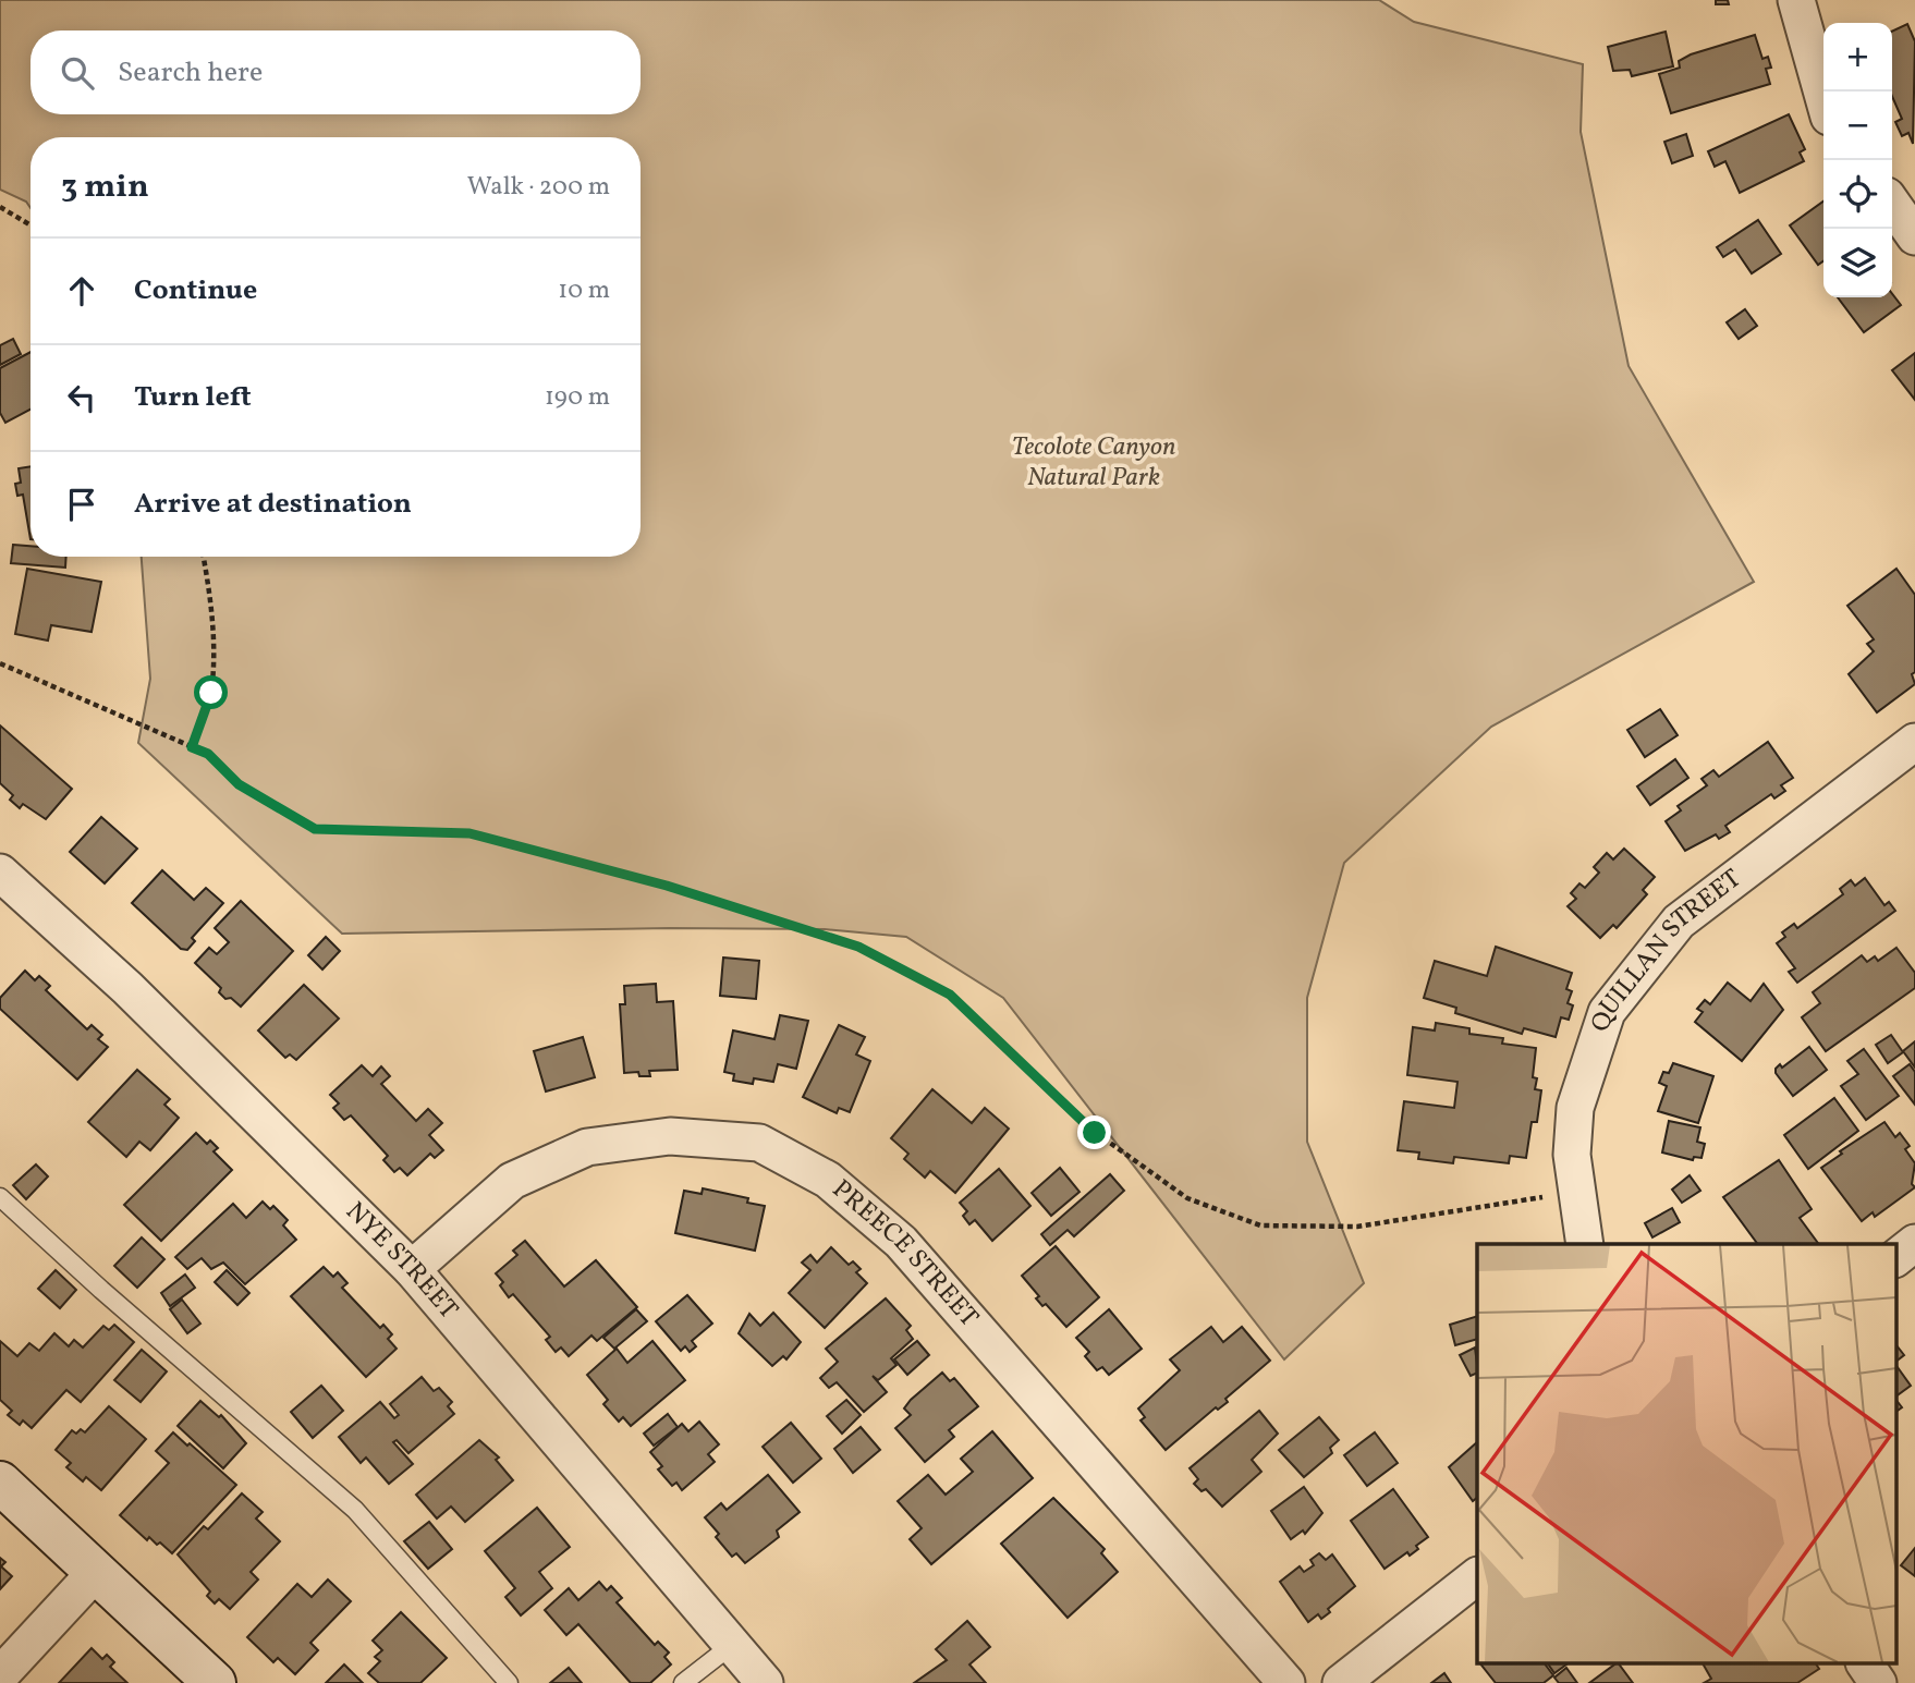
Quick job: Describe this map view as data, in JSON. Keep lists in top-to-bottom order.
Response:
{
  "streets": {
    "street": ["QUILLAN STREET", "PREECE STREET", "NYE STREET"]
  },
  "crossings": [
    ["PREECE STREET", "NYE STREET"]
  ],
  "parks": ["Tecolote Canyon Natural Park"],
  "page": {
    "map_buttons": ["+", "−"],
    "search": "Search here",
    "heading": ["3 min", "Walk · 200 m"],
    "list": [
      ["Continue", "10 m"],
      ["Turn left", "190 m"],
      "Arrive at destination"
    ]
  }
}
